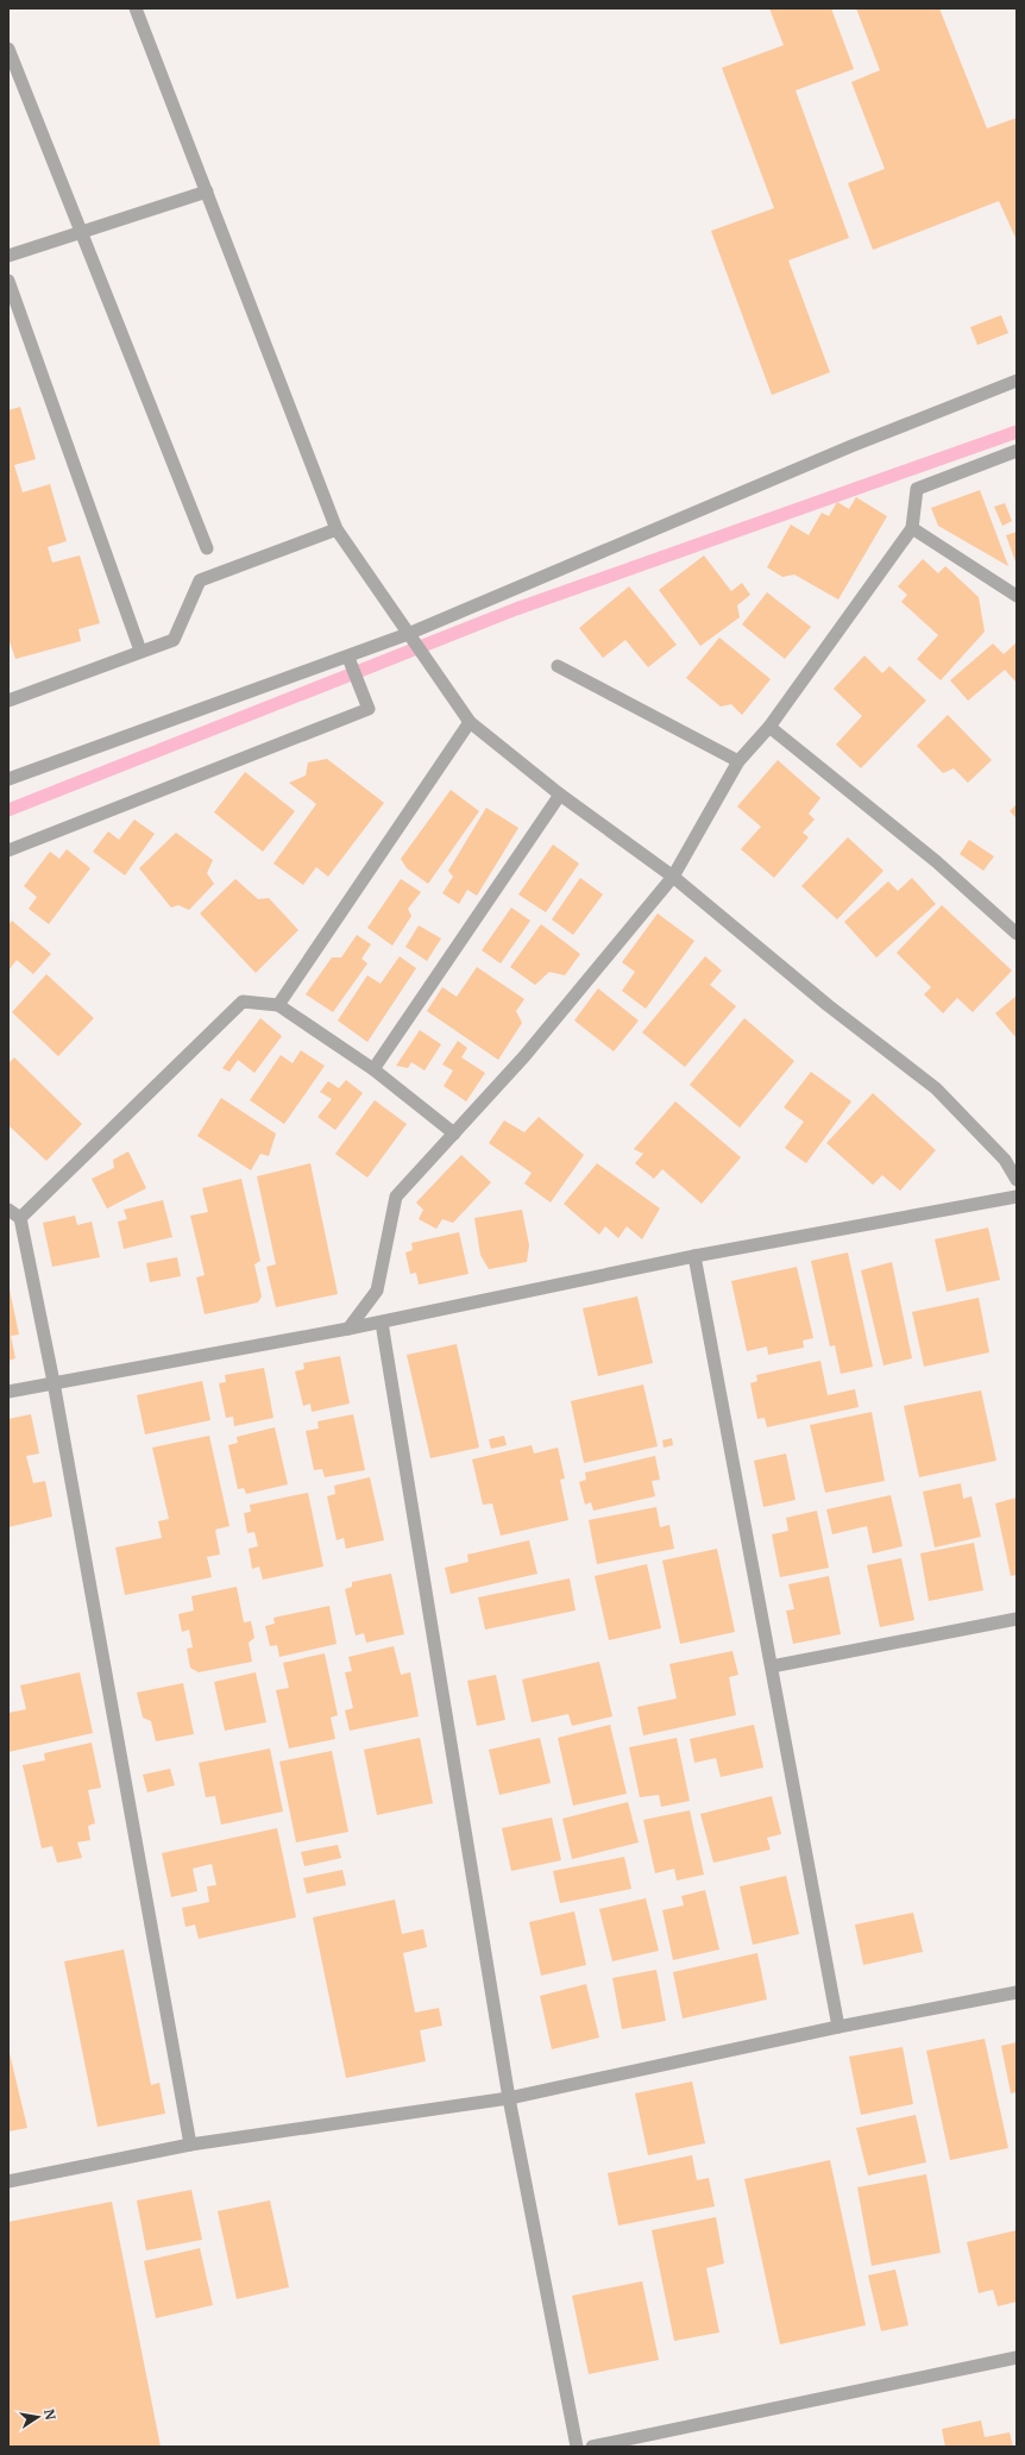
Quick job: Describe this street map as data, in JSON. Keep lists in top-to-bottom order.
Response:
{
  "north": "right"
}
